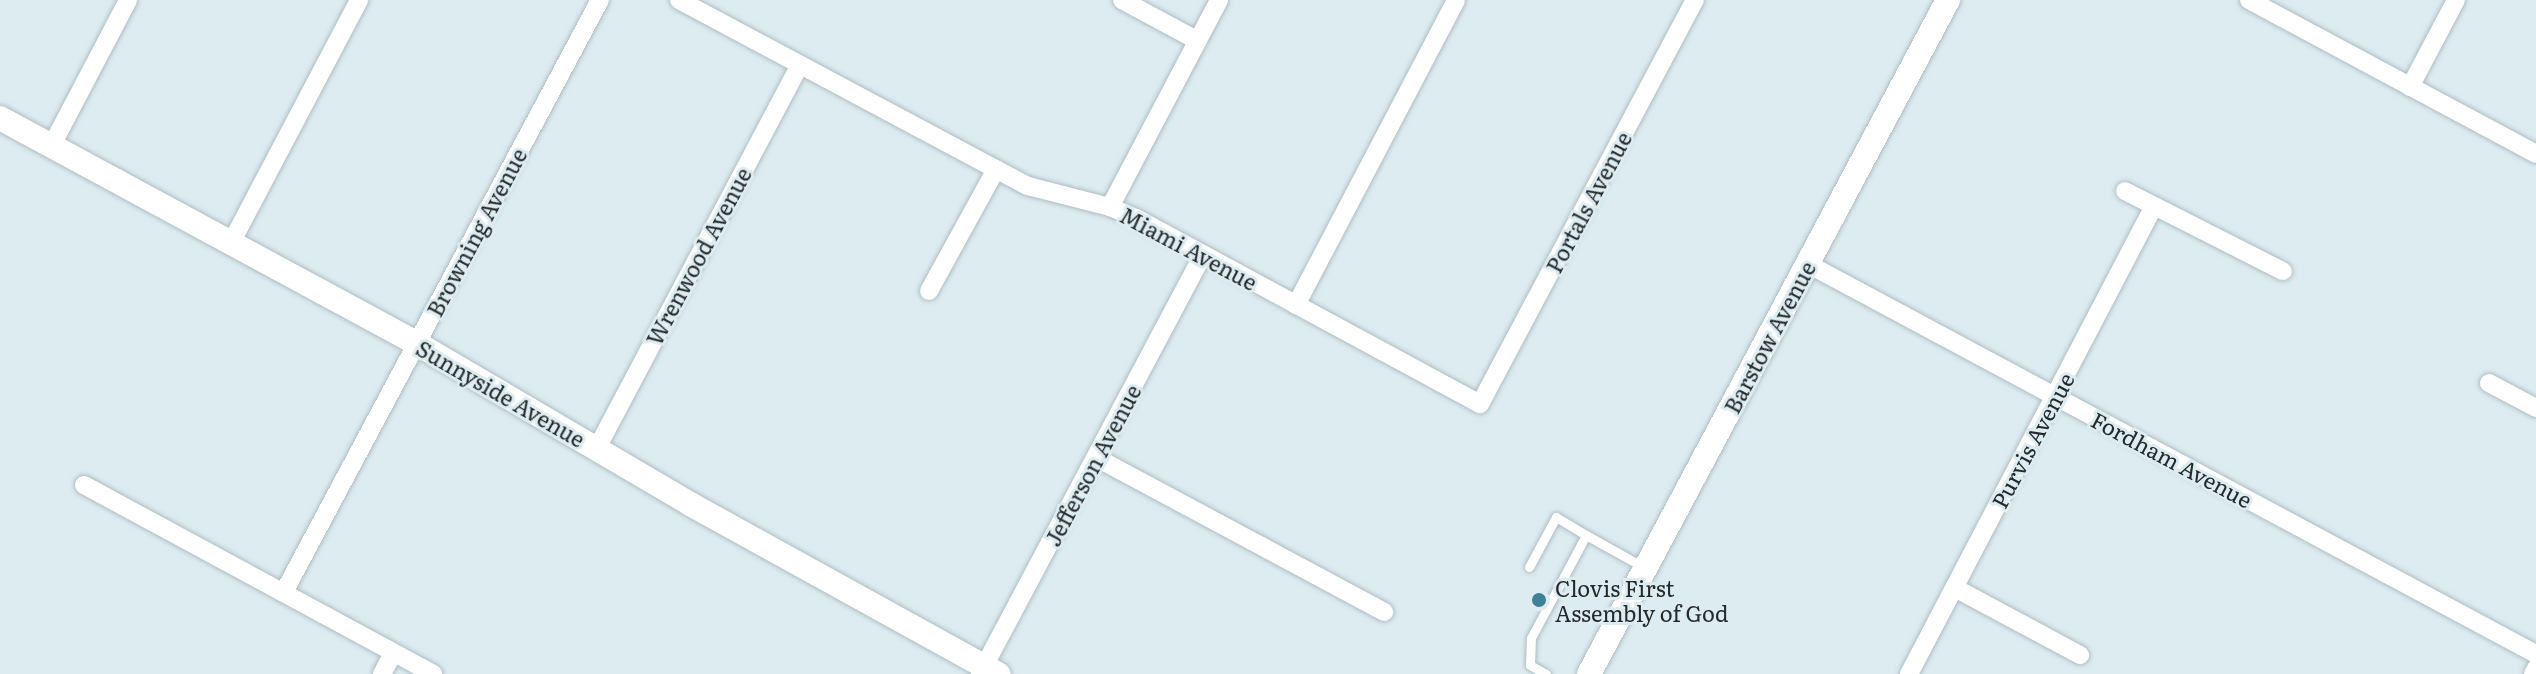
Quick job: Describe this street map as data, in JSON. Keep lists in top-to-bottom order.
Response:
{
  "streets": {
    "main road": ["Barstow Avenue", "Sunnyside Avenue"],
    "street": [
      "Portals Avenue",
      "Browning Avenue",
      "Miami Avenue",
      "Wrenwood Avenue",
      "Purvis Avenue",
      "Fordham Avenue",
      "Jefferson Avenue"
    ]
  },
  "crossings": [
    ["Portals Avenue", "Miami Avenue"],
    ["Browning Avenue", "Sunnyside Avenue"],
    ["Miami Avenue", "Wrenwood Avenue"],
    ["Miami Avenue", "Jefferson Avenue"],
    ["Wrenwood Avenue", "Sunnyside Avenue"],
    ["Barstow Avenue", "Fordham Avenue"],
    ["Sunnyside Avenue", "Jefferson Avenue"],
    ["Purvis Avenue", "Fordham Avenue"]
  ],
  "places": ["Clovis First Assembly of God"]
}
